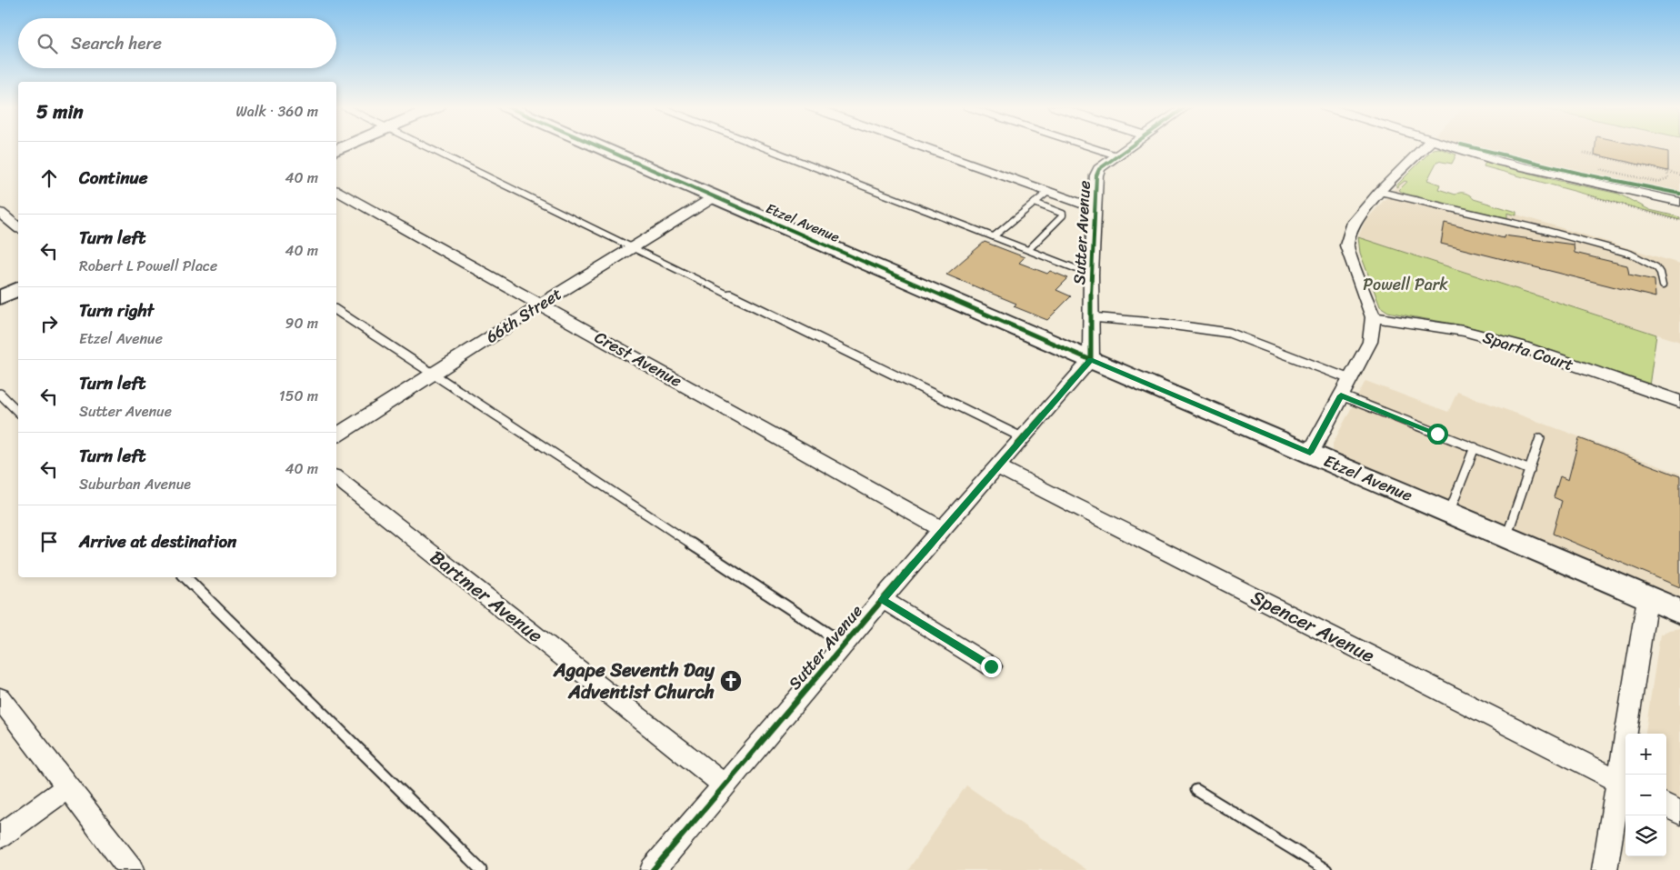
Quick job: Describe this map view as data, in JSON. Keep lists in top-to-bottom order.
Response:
{
  "streets": {
    "street": [
      "Etzel Avenue",
      "Sutter Avenue",
      "66th Street",
      "Sparta Court",
      "Crest Avenue",
      "Bartmer Avenue",
      "Spencer Avenue"
    ]
  },
  "crossings": [
    ["Etzel Avenue", "Sutter Avenue"],
    ["Etzel Avenue", "66th Street"],
    ["Sutter Avenue", "Crest Avenue"],
    ["Sutter Avenue", "Bartmer Avenue"],
    ["Sutter Avenue", "Spencer Avenue"],
    ["66th Street", "Crest Avenue"]
  ],
  "parks": ["Powell Park"],
  "places": {
    "church": ["Agape Seventh Day Adventist Church"]
  },
  "page": {
    "search": "Search here",
    "heading": ["5 min", "Walk · 360 m"],
    "list": [
      ["Continue", "40 m"],
      ["Turn left", "Robert L Powell Place", "40 m"],
      ["Turn right", "Etzel Avenue", "90 m"],
      ["Turn left", "Sutter Avenue", "150 m"],
      ["Turn left", "Suburban Avenue", "40 m"],
      "Arrive at destination"
    ],
    "map_buttons": ["+", "−"]
  }
}
